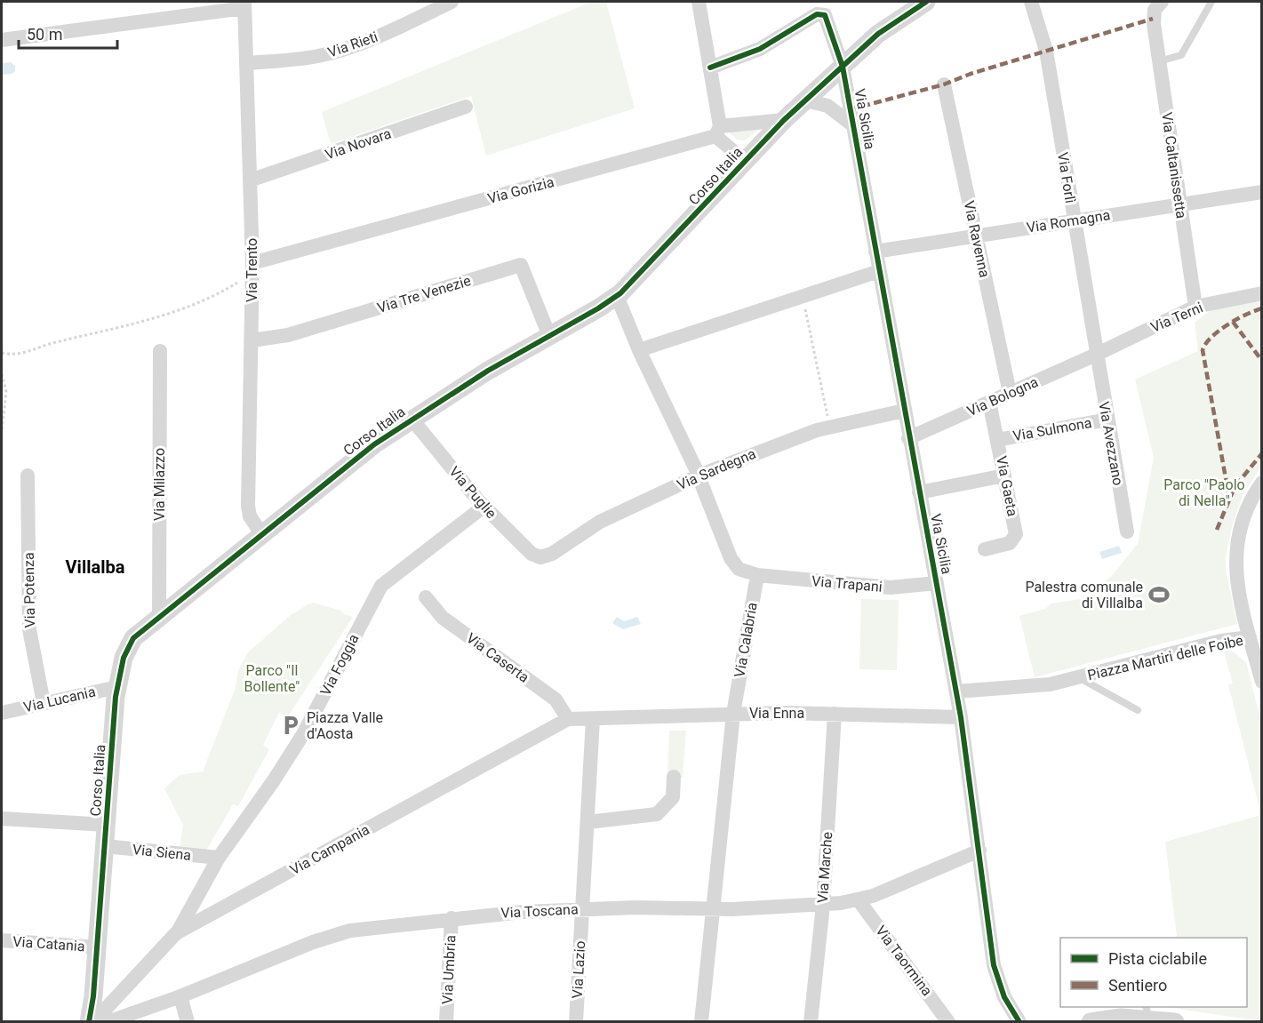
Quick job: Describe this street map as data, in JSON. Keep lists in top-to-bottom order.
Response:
{
  "streets": {
    "street": [
      "Via Rieti",
      "Via Sicilia",
      "Via Novara",
      "Via Caltanissetta",
      "Corso Italia",
      "Via Forlì",
      "Via Gorizia",
      "Via Romagna",
      "Via Ravenna",
      "Via Trento",
      "Via Tre Venezie",
      "Via Terni",
      "Via Bologna",
      "Via Sulmona",
      "Via Avezzano",
      "Via Sardegna",
      "Via Milazzo",
      "Via Gaeta",
      "Via Puglie",
      "Via Trapani",
      "Via Potenza",
      "Via Calabria",
      "Via Caserta",
      "Piazza Martiri delle Foibe",
      "Via Foggia",
      "Via Lucania",
      "Via Enna",
      "Via Campania",
      "Via Siena",
      "Via Marche",
      "Via Toscana",
      "Via Catania",
      "Via Taormina",
      "Via Umbria",
      "Via Lazio"
    ]
  },
  "crossings": [
    ["Via Rieti", "Via Trento"],
    ["Via Sicilia", "Corso Italia"],
    ["Via Sicilia", "Via Romagna"],
    ["Via Sicilia", "Via Bologna"],
    ["Via Sicilia", "Via Sardegna"],
    ["Via Sicilia", "Via Trapani"],
    ["Via Sicilia", "Piazza Martiri delle Foibe"],
    ["Via Sicilia", "Via Enna"],
    ["Via Sicilia", "Via Toscana"],
    ["Via Novara", "Via Trento"],
    ["Via Caltanissetta", "Via Romagna"],
    ["Via Caltanissetta", "Via Terni"],
    ["Corso Italia", "Via Gorizia"],
    ["Corso Italia", "Via Trento"],
    ["Corso Italia", "Via Tre Venezie"],
    ["Corso Italia", "Via Milazzo"],
    ["Corso Italia", "Via Puglie"],
    ["Corso Italia", "Via Lucania"],
    ["Corso Italia", "Via Siena"],
    ["Corso Italia", "Via Catania"],
    ["Via Forlì", "Via Romagna"],
    ["Via Forlì", "Via Terni"],
    ["Via Forlì", "Via Bologna"],
    ["Via Forlì", "Via Avezzano"],
    ["Via Gorizia", "Via Trento"],
    ["Via Romagna", "Via Ravenna"],
    ["Via Ravenna", "Via Bologna"],
    ["Via Trento", "Via Tre Venezie"],
    ["Via Terni", "Via Bologna"],
    ["Via Terni", "Via Avezzano"],
    ["Via Bologna", "Via Avezzano"],
    ["Via Bologna", "Via Gaeta"],
    ["Via Sulmona", "Via Avezzano"],
    ["Via Sulmona", "Via Gaeta"],
    ["Via Sardegna", "Via Puglie"],
    ["Via Puglie", "Via Foggia"],
    ["Via Trapani", "Via Calabria"],
    ["Via Potenza", "Via Lucania"],
    ["Via Calabria", "Via Enna"],
    ["Via Calabria", "Via Toscana"],
    ["Via Caserta", "Via Campania"],
    ["Via Foggia", "Via Campania"],
    ["Via Foggia", "Via Siena"],
    ["Via Enna", "Via Campania"],
    ["Via Enna", "Via Marche"],
    ["Via Enna", "Via Lazio"],
    ["Via Campania", "Via Lazio"],
    ["Via Marche", "Via Toscana"],
    ["Via Toscana", "Via Taormina"],
    ["Via Toscana", "Via Umbria"],
    ["Via Toscana", "Via Lazio"]
  ],
  "districts": ["Villalba"],
  "parks": ["Parco \"Paolo di Nella\"", "Parco \"Il Bollente\""],
  "places": {
    "sports": ["Palestra comunale di Villalba"],
    "parking": ["Piazza Valle d'Aosta"]
  },
  "legend": ["Pista ciclabile", "Sentiero"],
  "scale_bar": "50 m"
}
